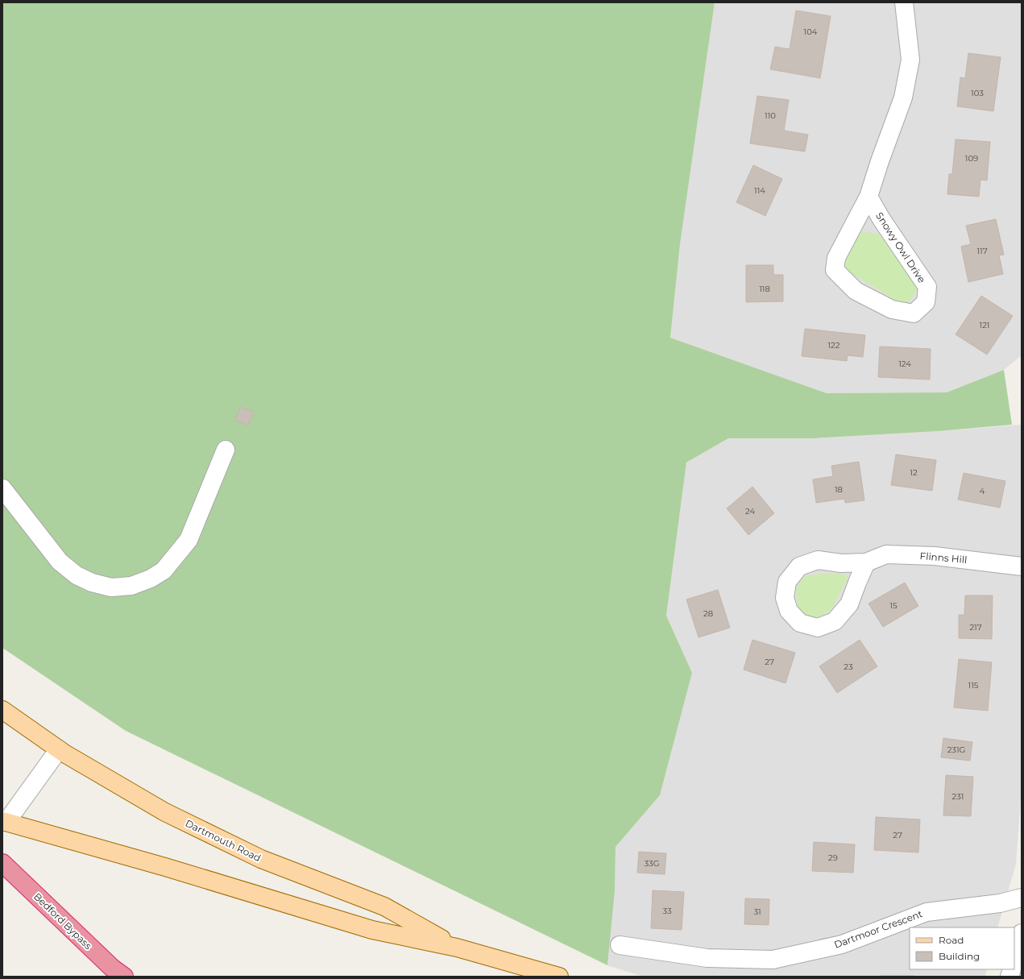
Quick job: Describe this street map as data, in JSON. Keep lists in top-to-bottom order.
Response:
{
  "streets": {
    "highway": ["Bedford Bypass"],
    "main road": ["Dartmouth Road"],
    "street": ["Snowy Owl Drive", "Flinns Hill", "Dartmoor Crescent"]
  },
  "house_numbers": [
    "104",
    "103",
    "110",
    "109",
    "114",
    "117",
    "118",
    "121",
    "122",
    "124",
    "12",
    "18",
    "4",
    "24",
    "15",
    "28",
    "217",
    "27",
    "23",
    "115",
    "231G",
    "231",
    "27",
    "29",
    "33G",
    "33",
    "31"
  ],
  "legend": ["Road", "Building"]
}
